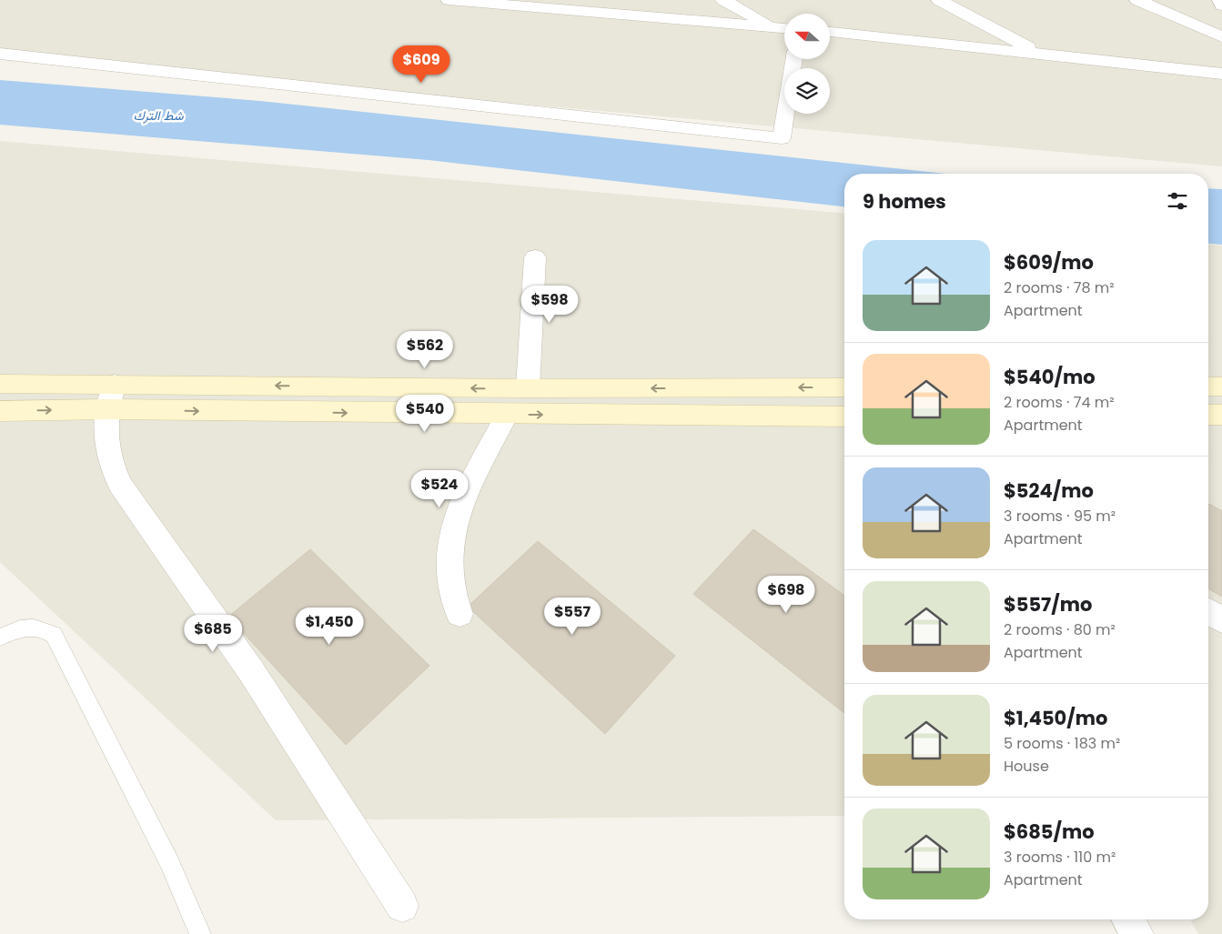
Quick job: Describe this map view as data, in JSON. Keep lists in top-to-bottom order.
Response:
{
  "water": ["شط الترك"],
  "north": "left",
  "page": {
    "price": [
      "$609",
      "$598",
      "$562",
      "$540",
      "$524",
      "$698",
      "$557",
      "$1,450",
      "$685"
    ],
    "heading": "9 homes",
    "list": [
      {
        "name": "$609/mo",
        "note": "2 rooms · 78 m² · Apartment"
      },
      {
        "name": "$540/mo",
        "note": "2 rooms · 74 m² · Apartment"
      },
      {
        "name": "$524/mo",
        "note": "3 rooms · 95 m² · Apartment"
      },
      {
        "name": "$557/mo",
        "note": "2 rooms · 80 m² · Apartment"
      },
      {
        "name": "$1,450/mo",
        "note": "5 rooms · 183 m² · House"
      },
      {
        "name": "$685/mo",
        "note": "3 rooms · 110 m² · Apartment"
      }
    ]
  }
}
